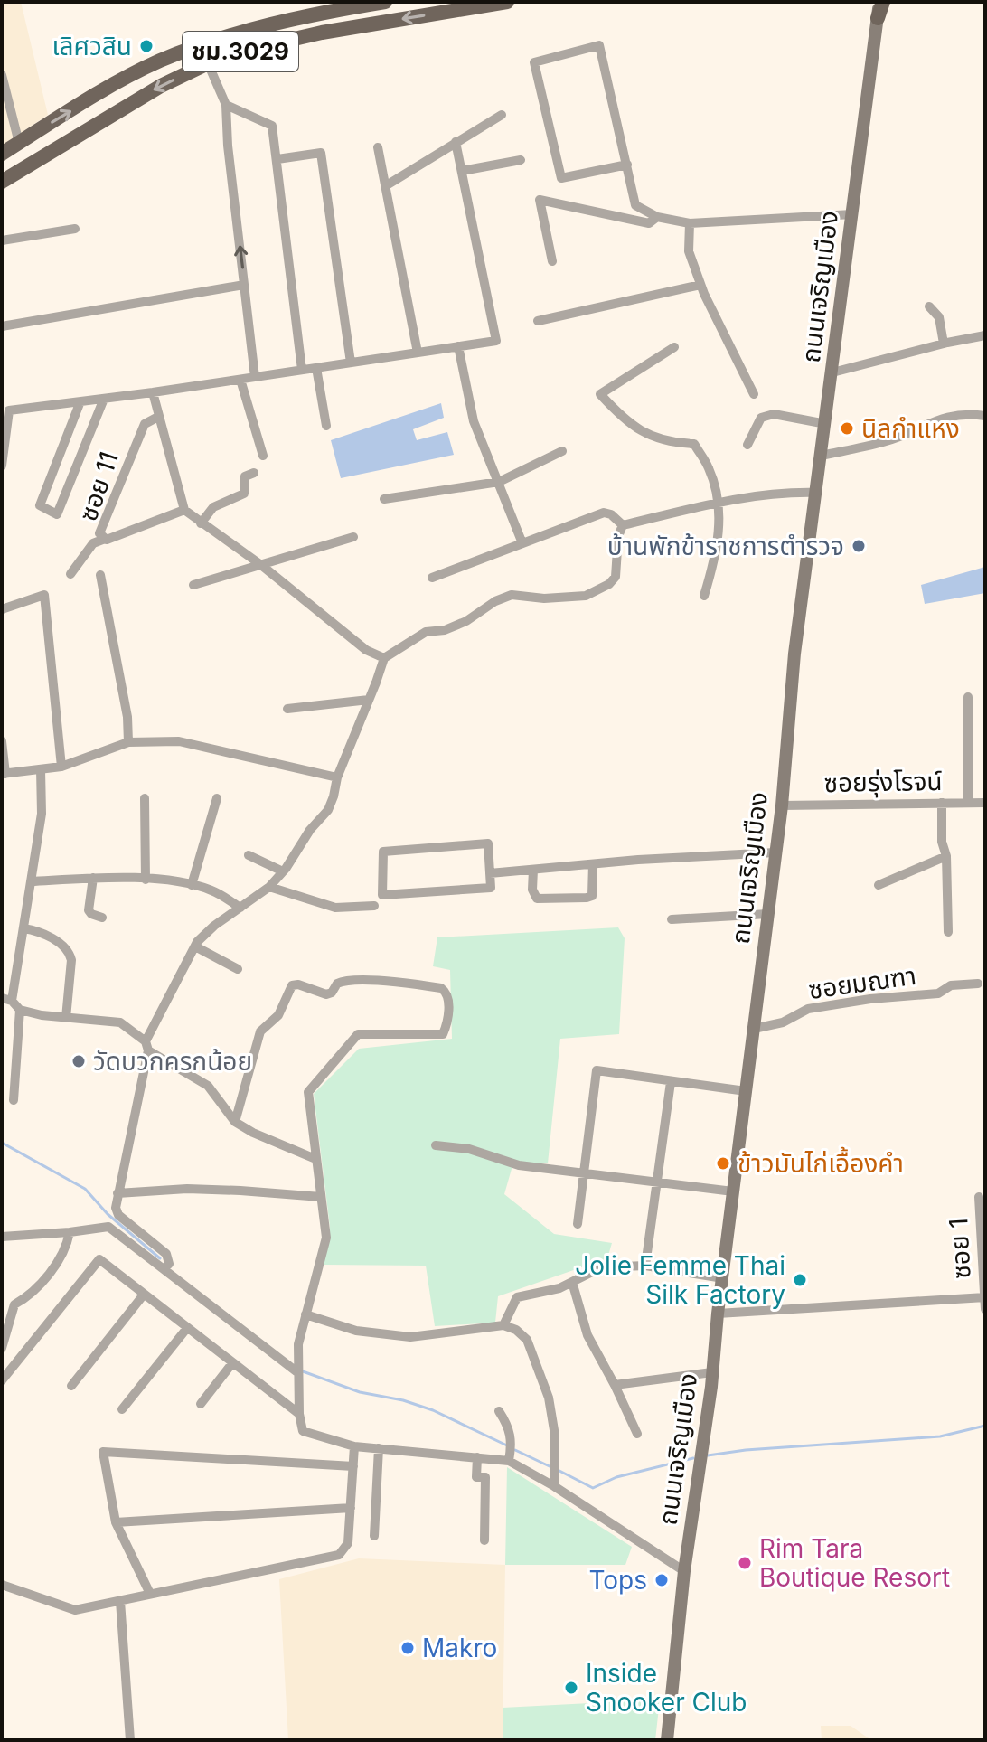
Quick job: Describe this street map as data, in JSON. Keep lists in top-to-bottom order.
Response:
{
  "streets": {
    "main road": ["ชม.3029", "ถนนเจริญเมือง"],
    "street": [
      "ซอย 11",
      "ซอยรุ่งโรจน์",
      "ซอยมณฑา",
      "ซอย 1"
    ]
  },
  "crossings": [
    ["ถนนเจริญเมือง", "ซอยรุ่งโรจน์"],
    ["ถนนเจริญเมือง", "ซอยมณฑา"]
  ],
  "places": [
    "เลิศวสิน",
    "นิลกําแหง",
    "บ้านพักข้าราชการตำรวจ",
    "วัดบวกครกน้อย",
    "ข้าวมันไก่เอื้องคํา",
    "Jolie Femme Thai Silk Factory",
    "Rim Tara Boutique Resort",
    "Tops",
    "Makro",
    "Inside Snooker Club"
  ]
}
